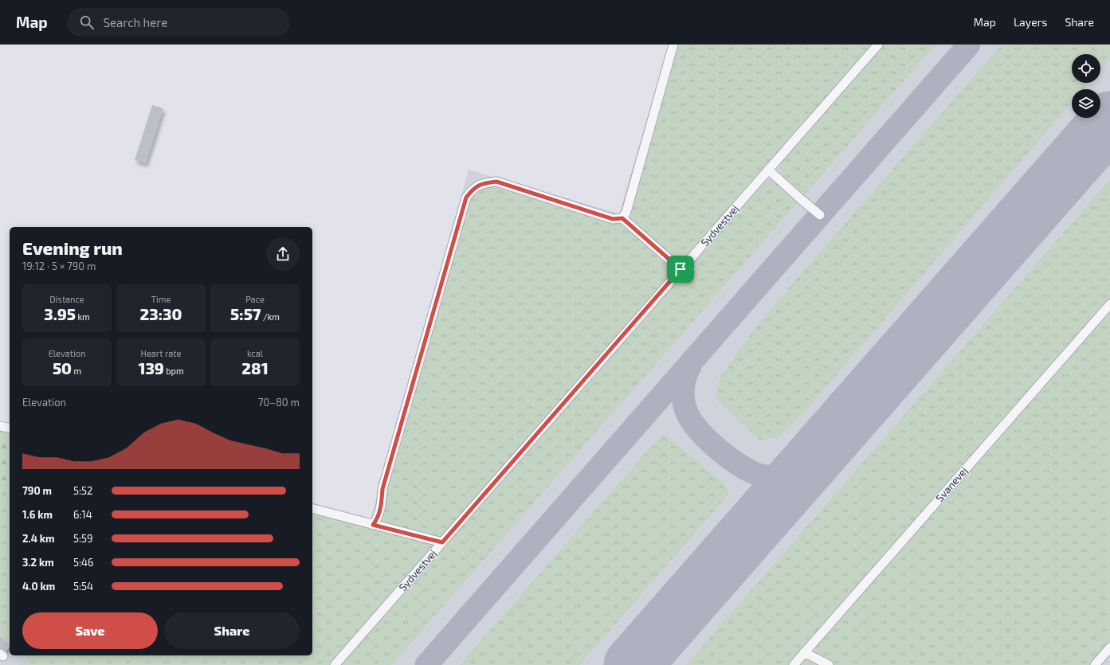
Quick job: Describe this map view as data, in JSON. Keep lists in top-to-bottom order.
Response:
{
  "streets": {
    "lane": ["Sydvestvej", "Svanevej"]
  },
  "page": {
    "header": "Map",
    "search": "Search here",
    "nav": ["Map", "Layers", "Share"],
    "heading": ["Evening run", "19:12 · 5 × 790 m"],
    "stats": [
      ["Distance", "3.95 km"],
      ["Time", "23:30"],
      ["Pace", "5:57 /km"],
      ["Elevation", "50 m"],
      ["Heart rate", "139 bpm"],
      ["kcal", "281"]
    ],
    "chart": ["Elevation", "70–80 m"],
    "list": [
      {
        "name": "790 m",
        "note": "5:52"
      },
      {
        "name": "1.6 km",
        "note": "6:14"
      },
      {
        "name": "2.4 km",
        "note": "5:59"
      },
      {
        "name": "3.2 km",
        "note": "5:46"
      },
      {
        "name": "4.0 km",
        "note": "5:54"
      }
    ],
    "buttons": ["Save", "Share"]
  }
}
